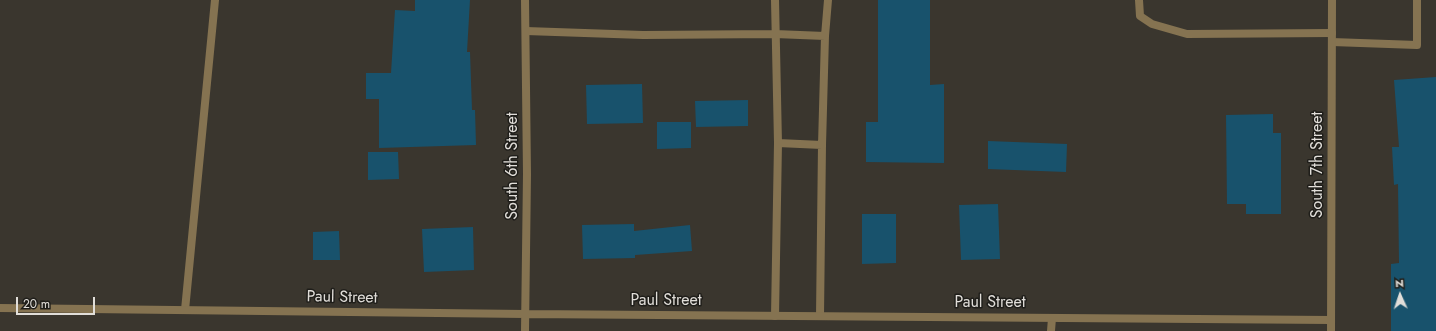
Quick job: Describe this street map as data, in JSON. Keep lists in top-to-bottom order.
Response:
{
  "streets": {
    "street": ["South 7th Street", "South 6th Street", "Paul Street"]
  },
  "crossings": [
    ["South 7th Street", "Paul Street"],
    ["South 6th Street", "Paul Street"]
  ],
  "scale_bar": "20 m",
  "north": "top"
}
